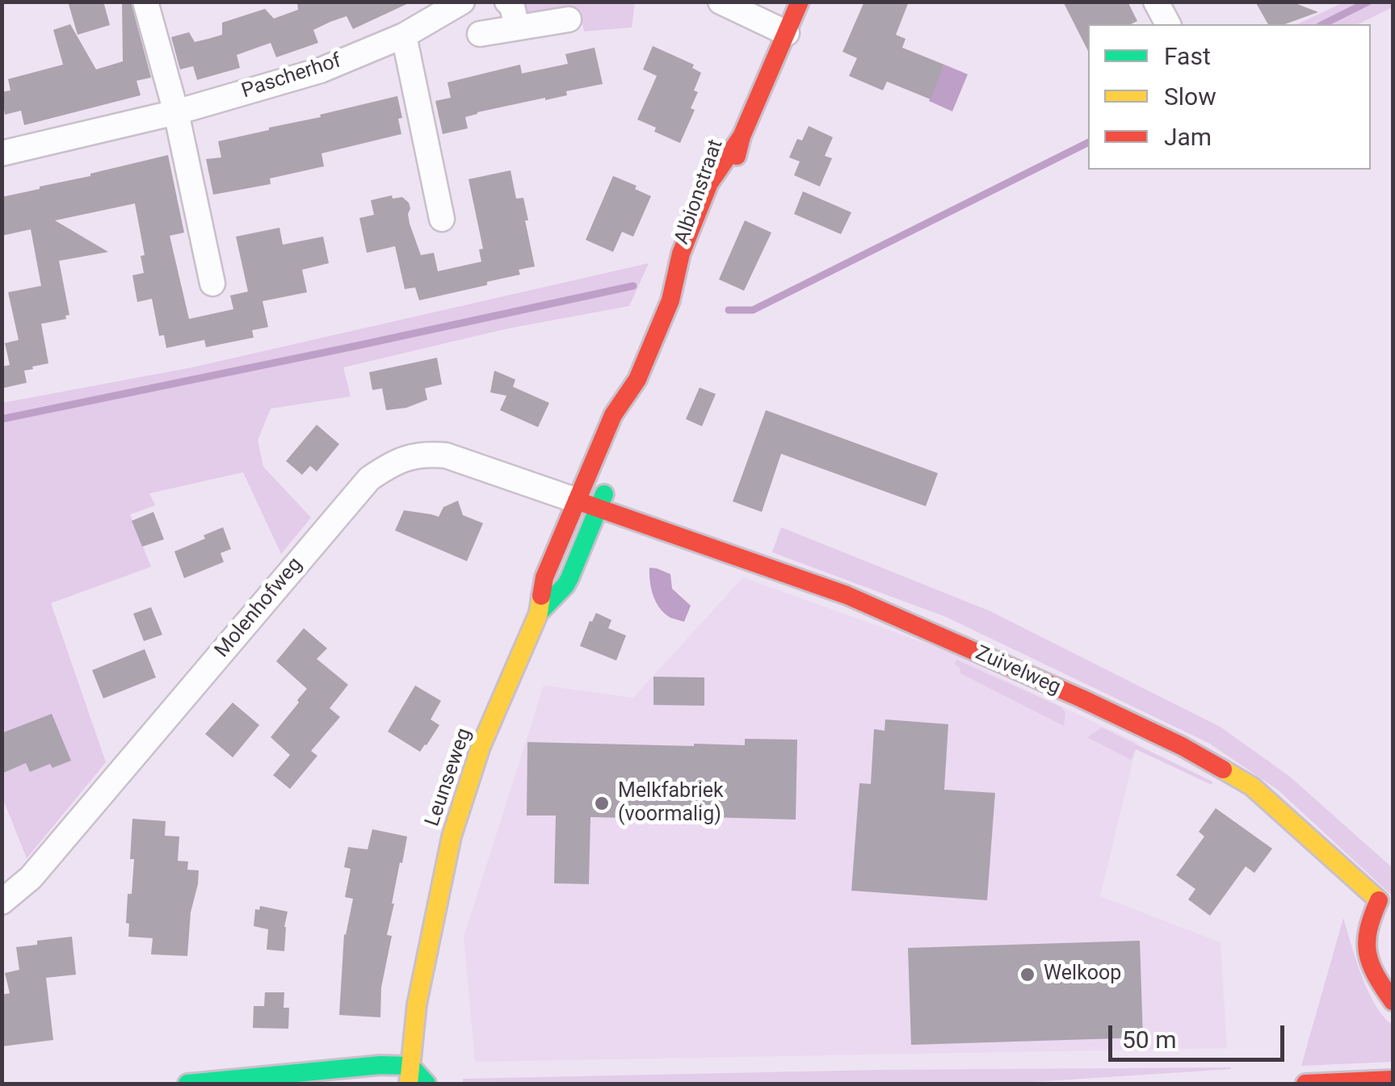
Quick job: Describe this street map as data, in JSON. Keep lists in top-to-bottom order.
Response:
{
  "streets": {
    "main road": ["Albionstraat", "Zuivelweg", "Leunseweg"],
    "street": ["Pascherhof", "Molenhofweg"]
  },
  "crossings": [
    ["Albionstraat", "Molenhofweg"],
    ["Albionstraat", "Zuivelweg"],
    ["Albionstraat", "Leunseweg"],
    ["Molenhofweg", "Zuivelweg"],
    ["Molenhofweg", "Leunseweg"],
    ["Zuivelweg", "Leunseweg"]
  ],
  "places": ["Melkfabriek (voormalig)", "Welkoop"],
  "legend": ["Fast", "Slow", "Jam"],
  "scale_bar": "50 m"
}
